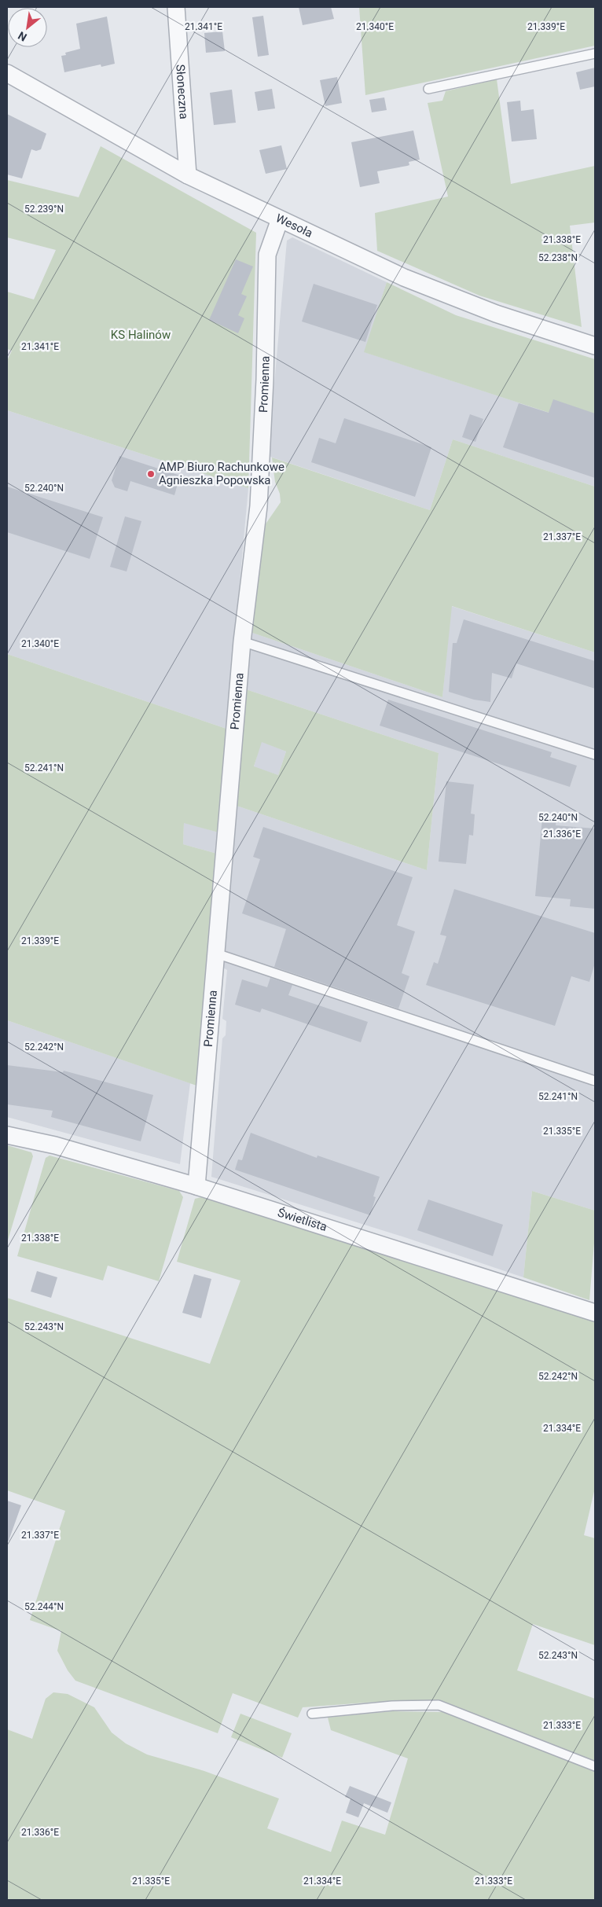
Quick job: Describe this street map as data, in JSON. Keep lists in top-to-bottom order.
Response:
{
  "streets": {
    "street": [
      "Słoneczna",
      "Wesoła",
      "Promienna",
      "Świetlista"
    ]
  },
  "crossings": [
    ["Słoneczna", "Wesoła"],
    ["Wesoła", "Promienna"],
    ["Promienna", "Świetlista"]
  ],
  "parks": ["KS Halinów"],
  "places": ["AMP Biuro Rachunkowe Agnieszka Popowska"],
  "north": "bottom left",
  "coordinates": [
    "21.341°E",
    "21.340°E",
    "21.339°E",
    "52.239°N",
    "21.338°E",
    "52.238°N",
    "52.240°N",
    "21.337°E",
    "52.241°N",
    "21.336°E",
    "52.242°N",
    "21.335°E",
    "52.243°N",
    "21.334°E",
    "52.244°N",
    "21.333°E"
  ]
}
